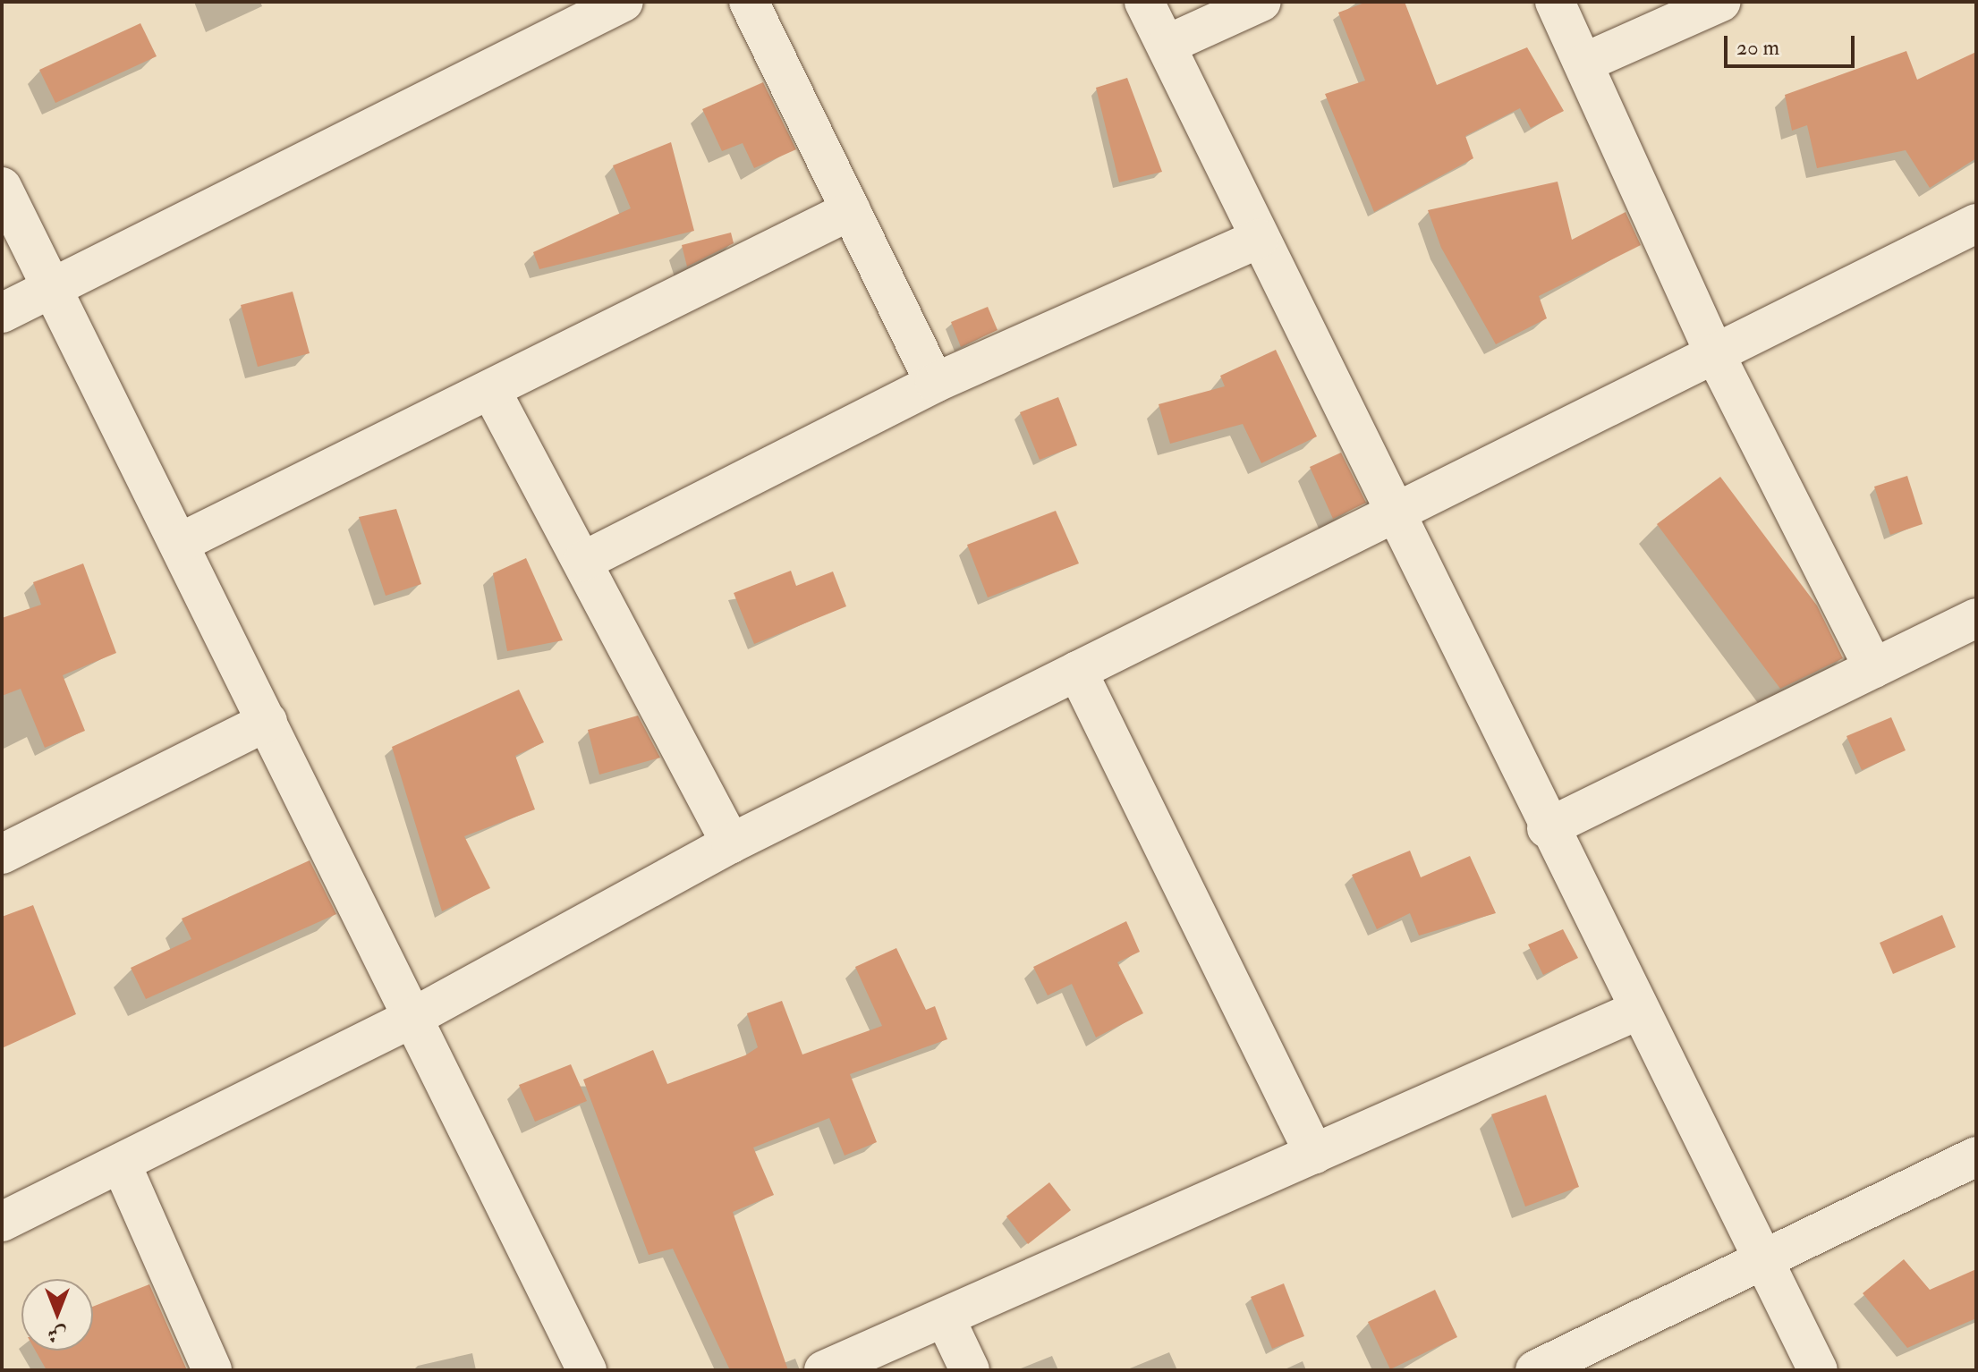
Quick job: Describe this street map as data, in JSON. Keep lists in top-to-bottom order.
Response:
{
  "scale_bar": "20 m",
  "north": "bottom"
}
